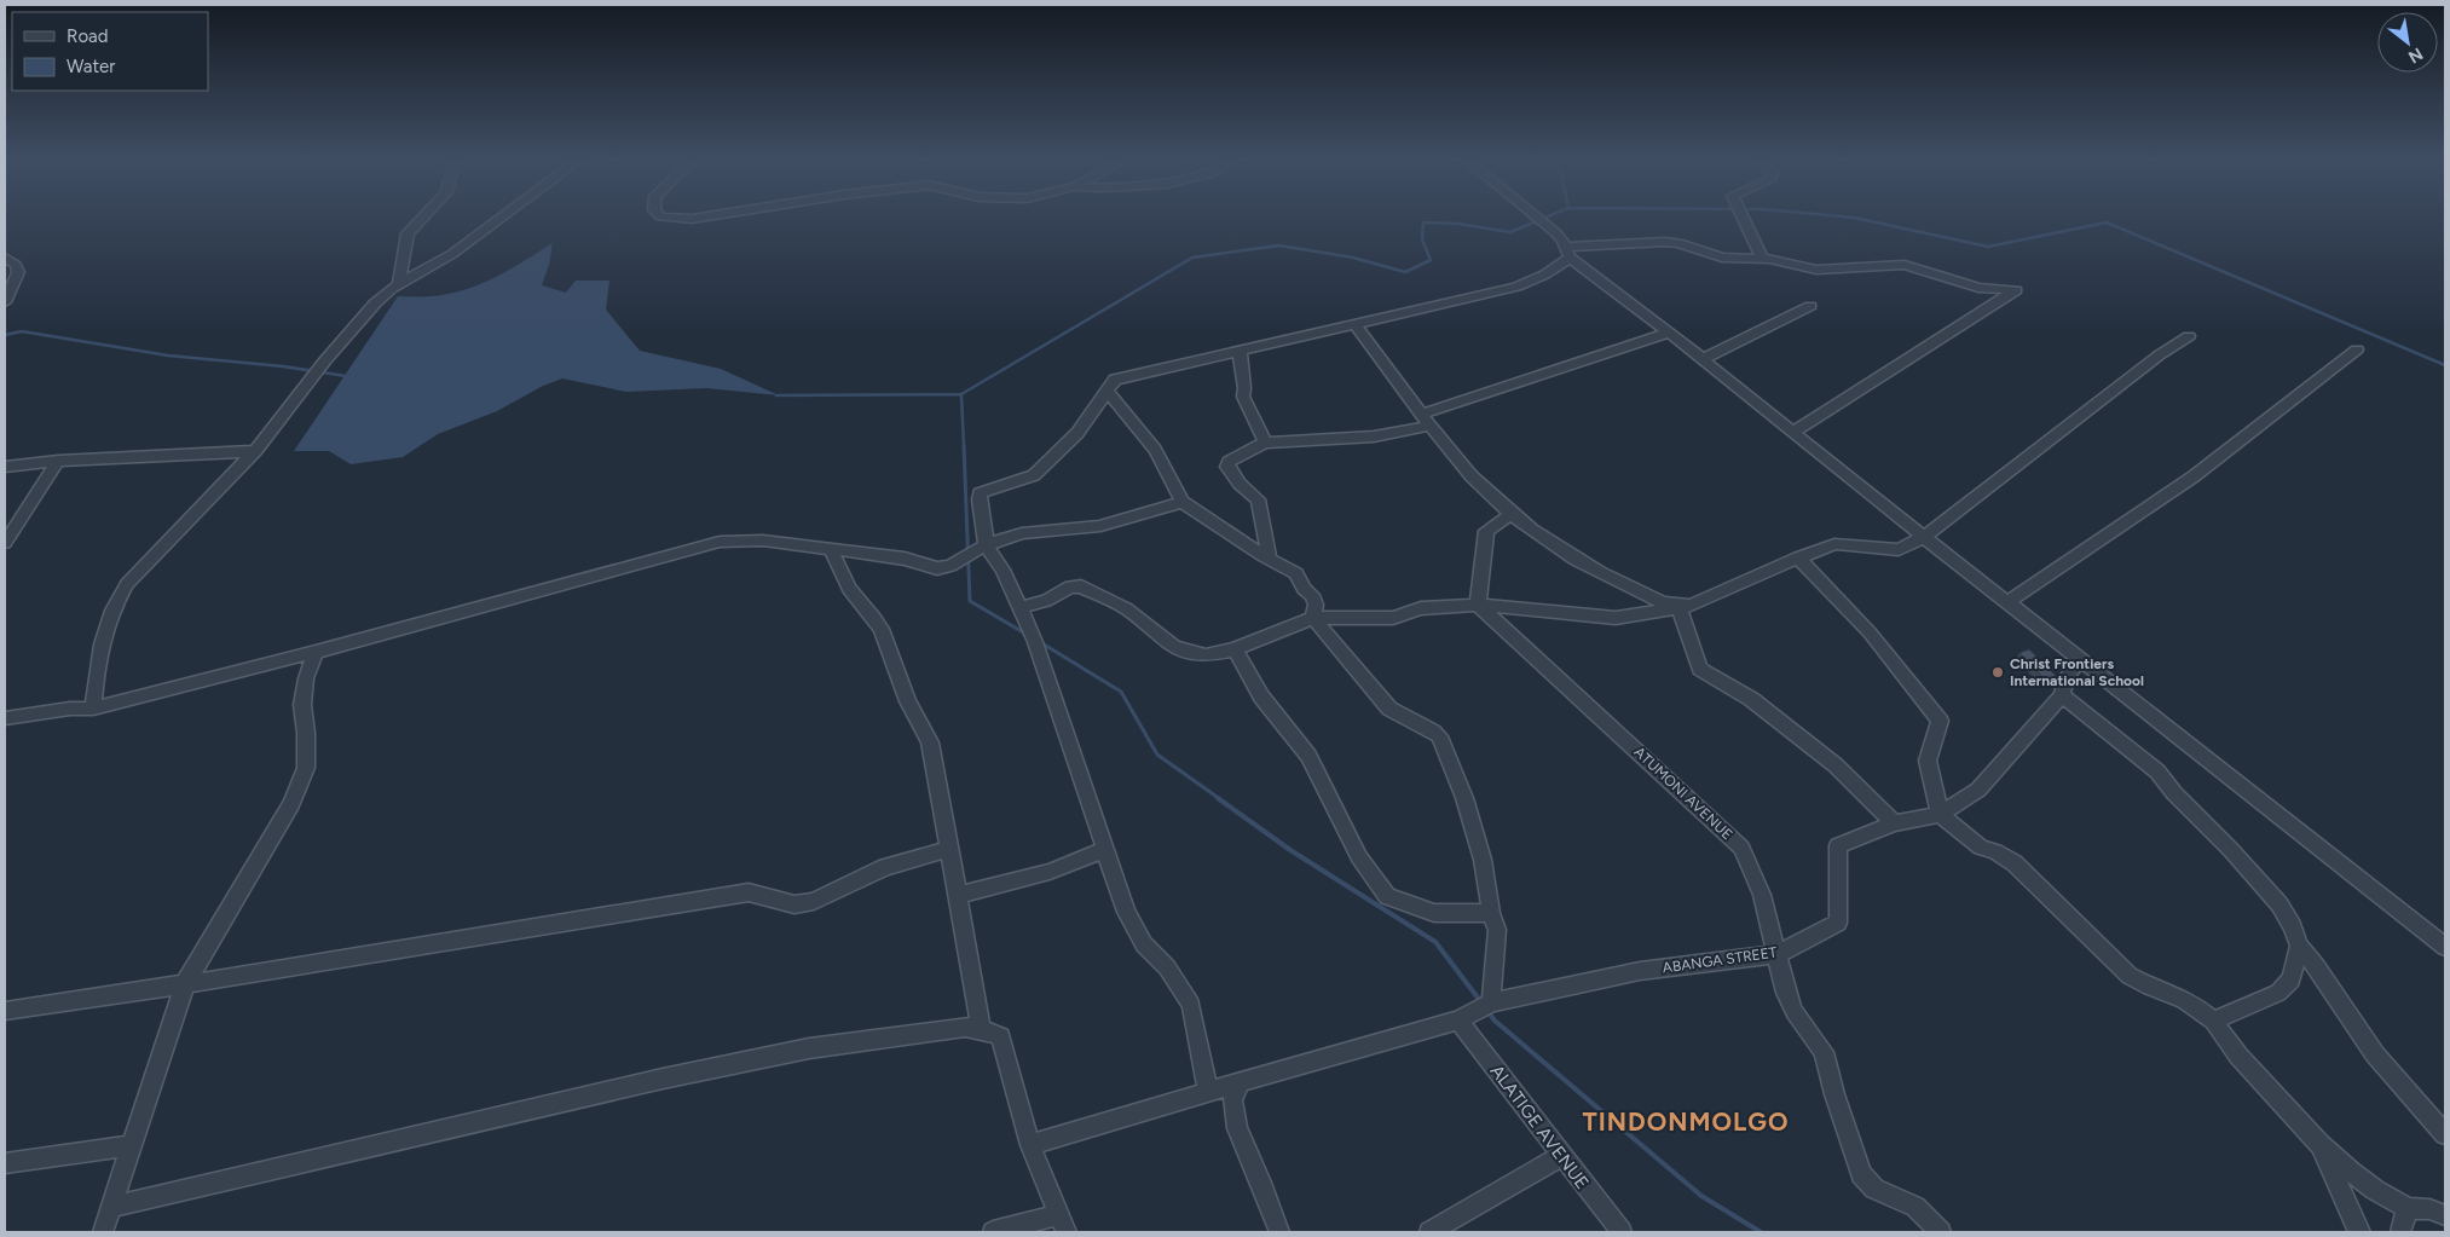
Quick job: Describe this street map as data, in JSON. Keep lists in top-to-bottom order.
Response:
{
  "streets": {
    "street": ["ATUMONI AVENUE", "ABANGA STREET", "ALATIGE AVENUE"]
  },
  "crossings": [
    ["ATUMONI AVENUE", "ABANGA STREET"],
    ["ABANGA STREET", "ALATIGE AVENUE"]
  ],
  "districts": ["TINDONMOLGO"],
  "places": ["Christ Frontiers International School"],
  "legend": ["Road", "Water"],
  "north": "bottom right"
}
